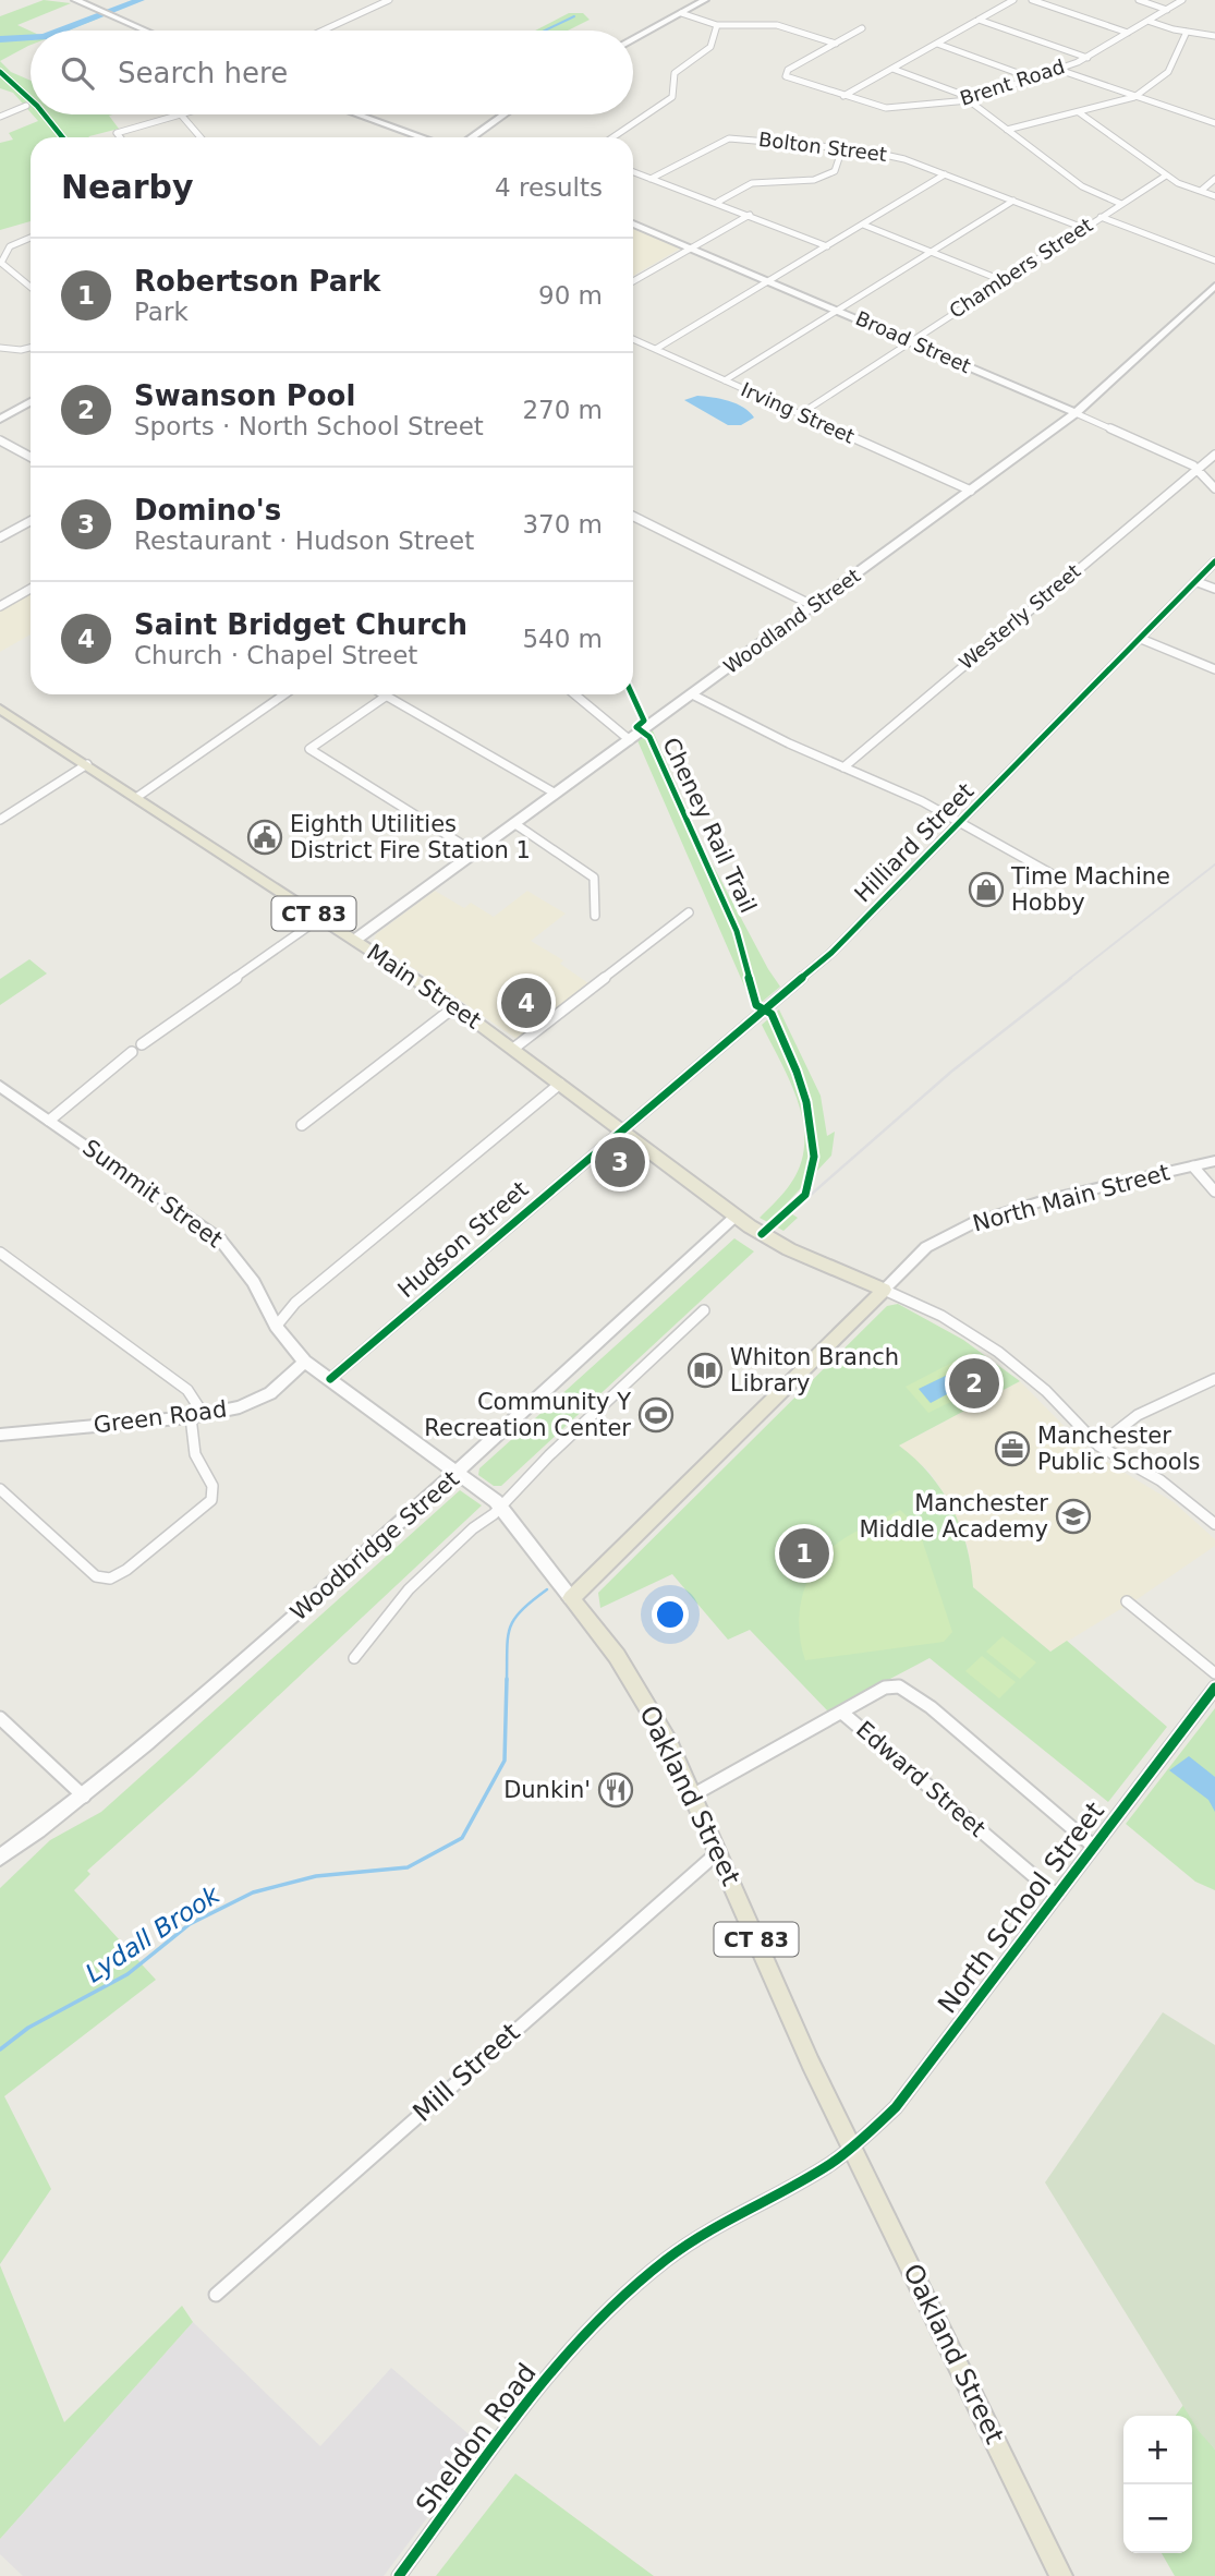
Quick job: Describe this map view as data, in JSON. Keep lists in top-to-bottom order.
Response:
{
  "streets": {
    "main road": [
      "CT 83",
      "Main Street",
      "North Main Street",
      "Oakland Street"
    ],
    "street": [
      "Brent Road",
      "Bolton Street",
      "Chambers Street",
      "Broad Street",
      "Irving Street",
      "Westerly Street",
      "Woodland Street",
      "Hilliard Street",
      "Summit Street",
      "Hudson Street",
      "Green Road",
      "Woodbridge Street",
      "Edward Street",
      "North School Street",
      "Mill Street",
      "Sheldon Road"
    ],
    "cycle path": ["Cheney Rail Trail"]
  },
  "crossings": [
    ["Bolton Street", "Chambers Street"],
    ["Chambers Street", "Broad Street"],
    ["Chambers Street", "Irving Street"],
    ["Broad Street", "Westerly Street"],
    ["Broad Street", "Woodland Street"],
    ["Irving Street", "Woodland Street"],
    ["Woodland Street", "Main Street"],
    ["Hilliard Street", "Main Street"],
    ["Hilliard Street", "Hudson Street"],
    ["Main Street", "North Main Street"],
    ["Main Street", "Hudson Street"],
    ["Main Street", "Woodbridge Street"],
    ["Summit Street", "Oakland Street"],
    ["North Main Street", "Oakland Street"],
    ["Hudson Street", "Oakland Street"],
    ["Green Road", "Oakland Street"],
    ["Woodbridge Street", "Oakland Street"],
    ["Edward Street", "Oakland Street"],
    ["Edward Street", "North School Street"],
    ["Oakland Street", "North School Street"],
    ["Oakland Street", "Mill Street"],
    ["Oakland Street", "Sheldon Road"],
    ["North School Street", "Sheldon Road"]
  ],
  "water": ["Lydall Brook"],
  "places": {
    "public building": ["Eighth Utilities District Fire Station 1"],
    "shop": ["Time Machine Hobby"],
    "library": ["Whiton Branch Library"],
    "sports": ["Community Y Recreation Center"],
    "office": ["Manchester Public Schools"],
    "school or university": ["Manchester Middle Academy"],
    "restaurant": ["Dunkin'"]
  },
  "page": {
    "search": "Search here",
    "heading": ["Nearby", "4 results"],
    "list": [
      {
        "mark": "1",
        "name": "Robertson Park",
        "note": "Park",
        "value": "90 m"
      },
      {
        "mark": "2",
        "name": "Swanson Pool",
        "note": "Sports · North School Street",
        "value": "270 m"
      },
      {
        "mark": "3",
        "name": "Domino's",
        "note": "Restaurant · Hudson Street",
        "value": "370 m"
      },
      {
        "mark": "4",
        "name": "Saint Bridget Church",
        "note": "Church · Chapel Street",
        "value": "540 m"
      }
    ],
    "pins": [
      "4",
      "3",
      "2",
      "1"
    ],
    "map_buttons": ["+", "−"]
  }
}
